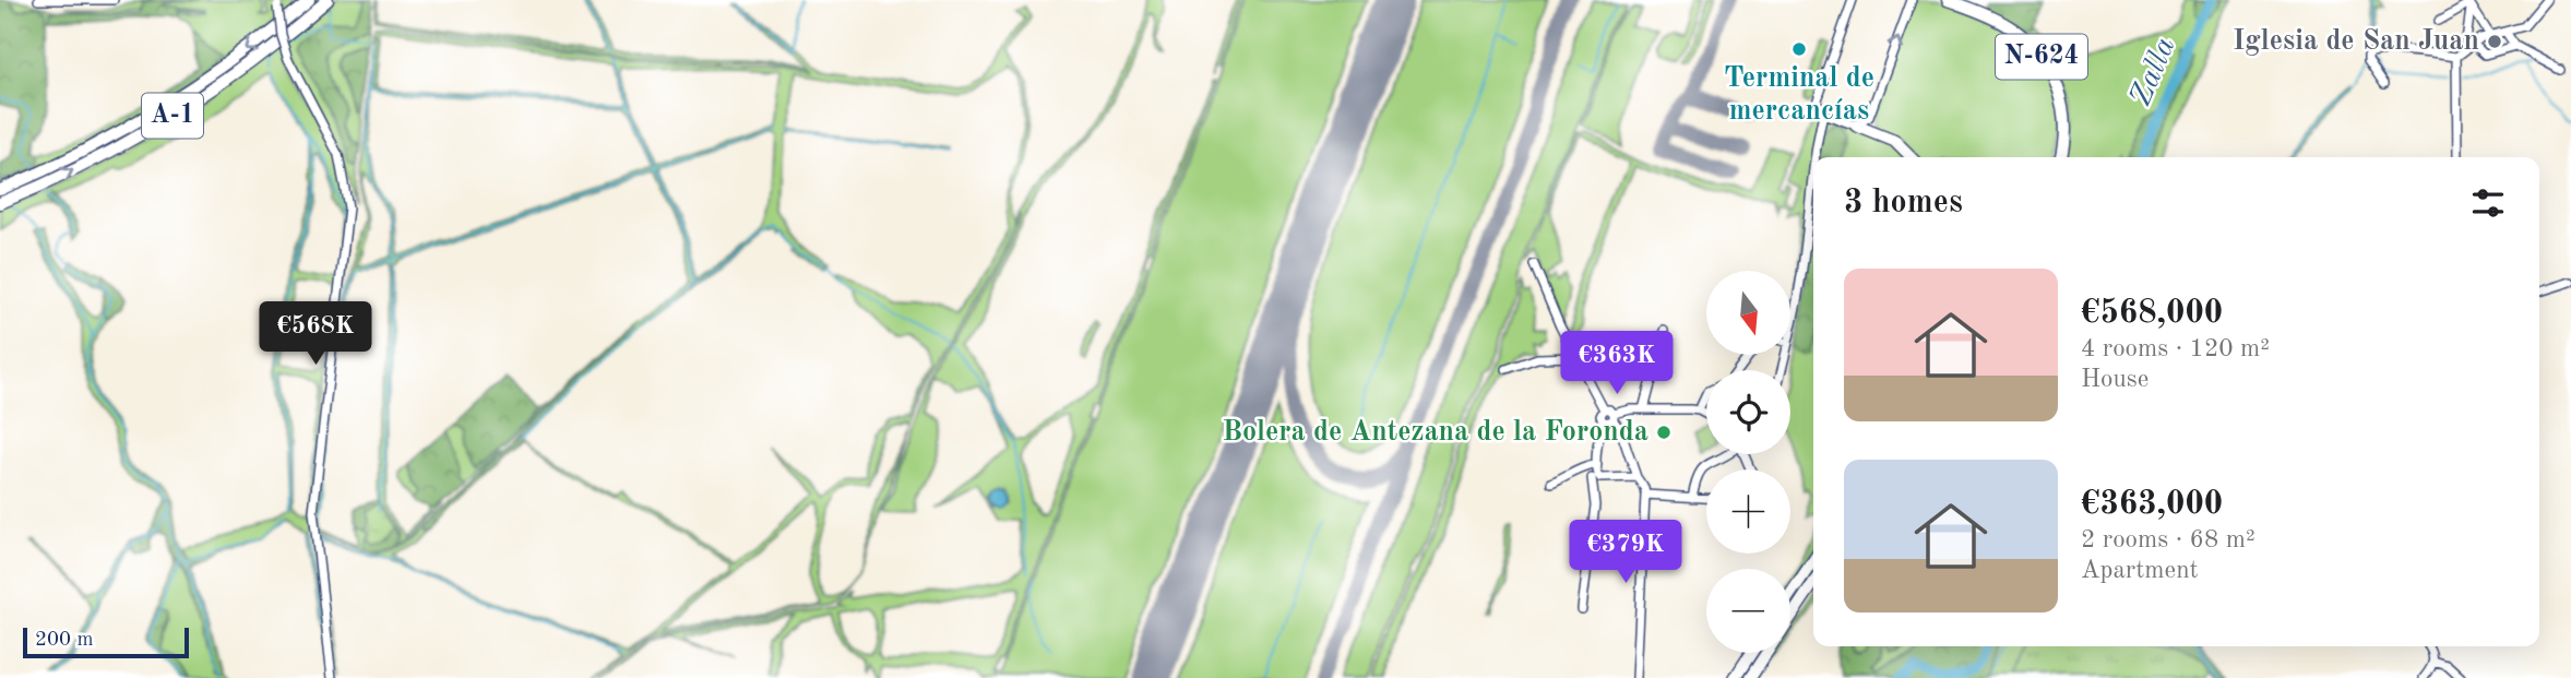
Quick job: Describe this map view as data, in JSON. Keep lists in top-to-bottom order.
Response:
{
  "streets": {
    "highway": ["N-624", "A-1"]
  },
  "water": ["Zalla"],
  "places": ["Iglesia de San Juan", "Terminal de mercancías", "Bolera de Antezana de la Foronda"],
  "scale_bar": "200 m",
  "north": "bottom",
  "page": {
    "heading": "3 homes",
    "list": [
      {
        "name": "€568,000",
        "note": "4 rooms · 120 m² · House"
      },
      {
        "name": "€363,000",
        "note": "2 rooms · 68 m² · Apartment"
      }
    ],
    "map_buttons": ["+", "−"],
    "price": ["€568K", "€363K", "€379K"],
    "scale": "200 m"
  }
}
